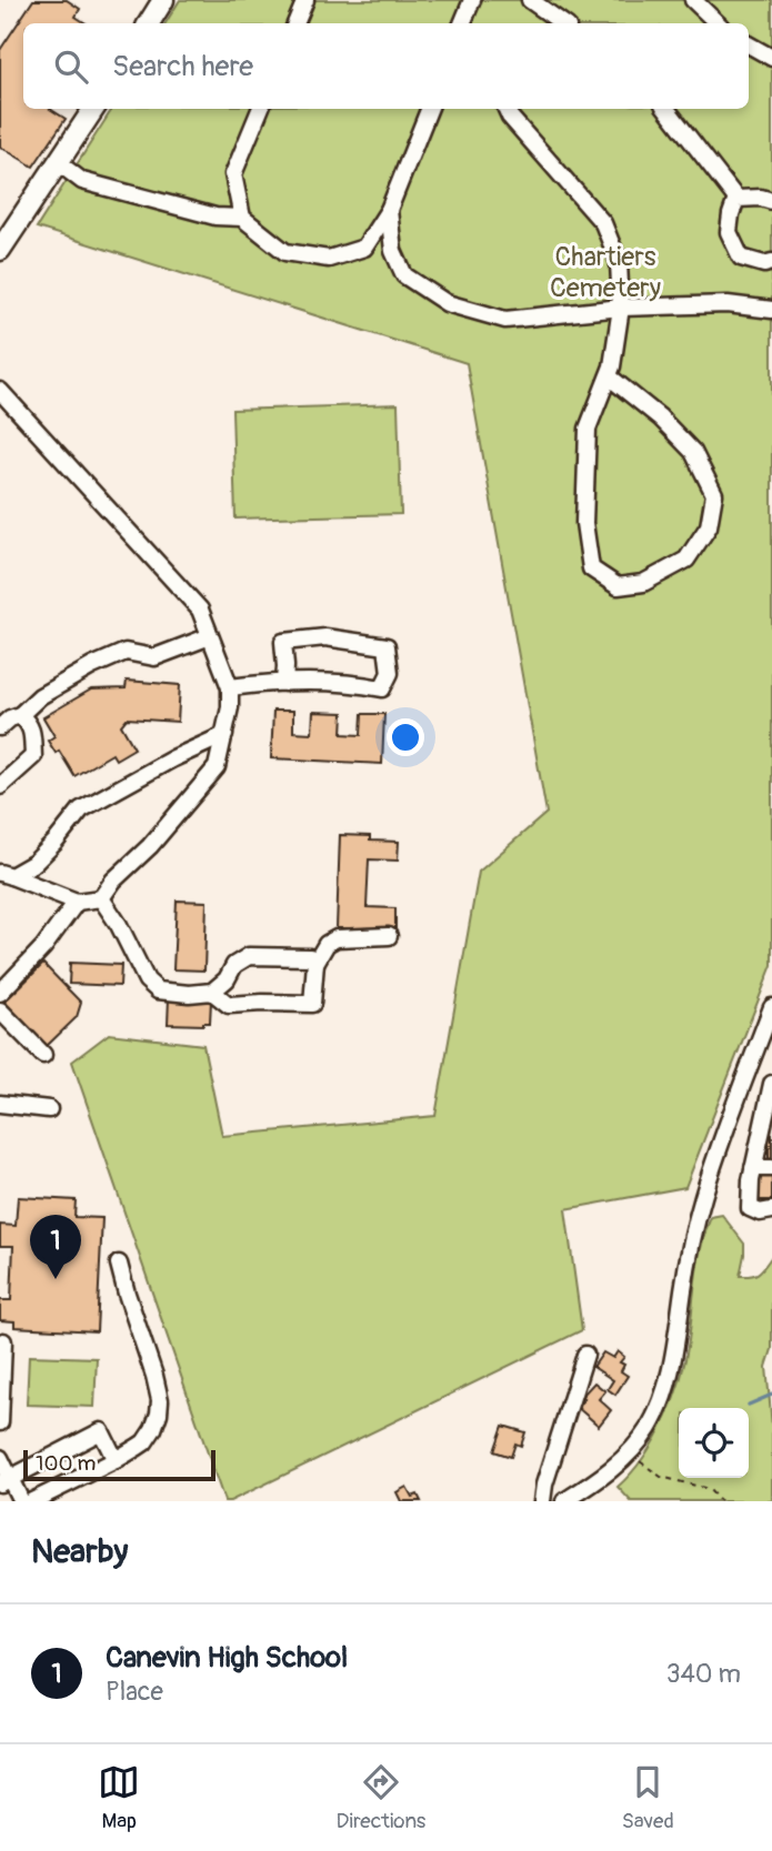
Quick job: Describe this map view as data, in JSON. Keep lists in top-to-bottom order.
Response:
{
  "parks": ["Chartiers Cemetery"],
  "scale_bar": "100 m",
  "page": {
    "search": "Search here",
    "pins": "1",
    "scale": "100 m",
    "heading": "Nearby",
    "list": [
      {
        "mark": "1",
        "name": "Canevin High School",
        "note": "Place",
        "value": "340 m"
      }
    ],
    "nav": ["Map", "Directions", "Saved"]
  }
}
